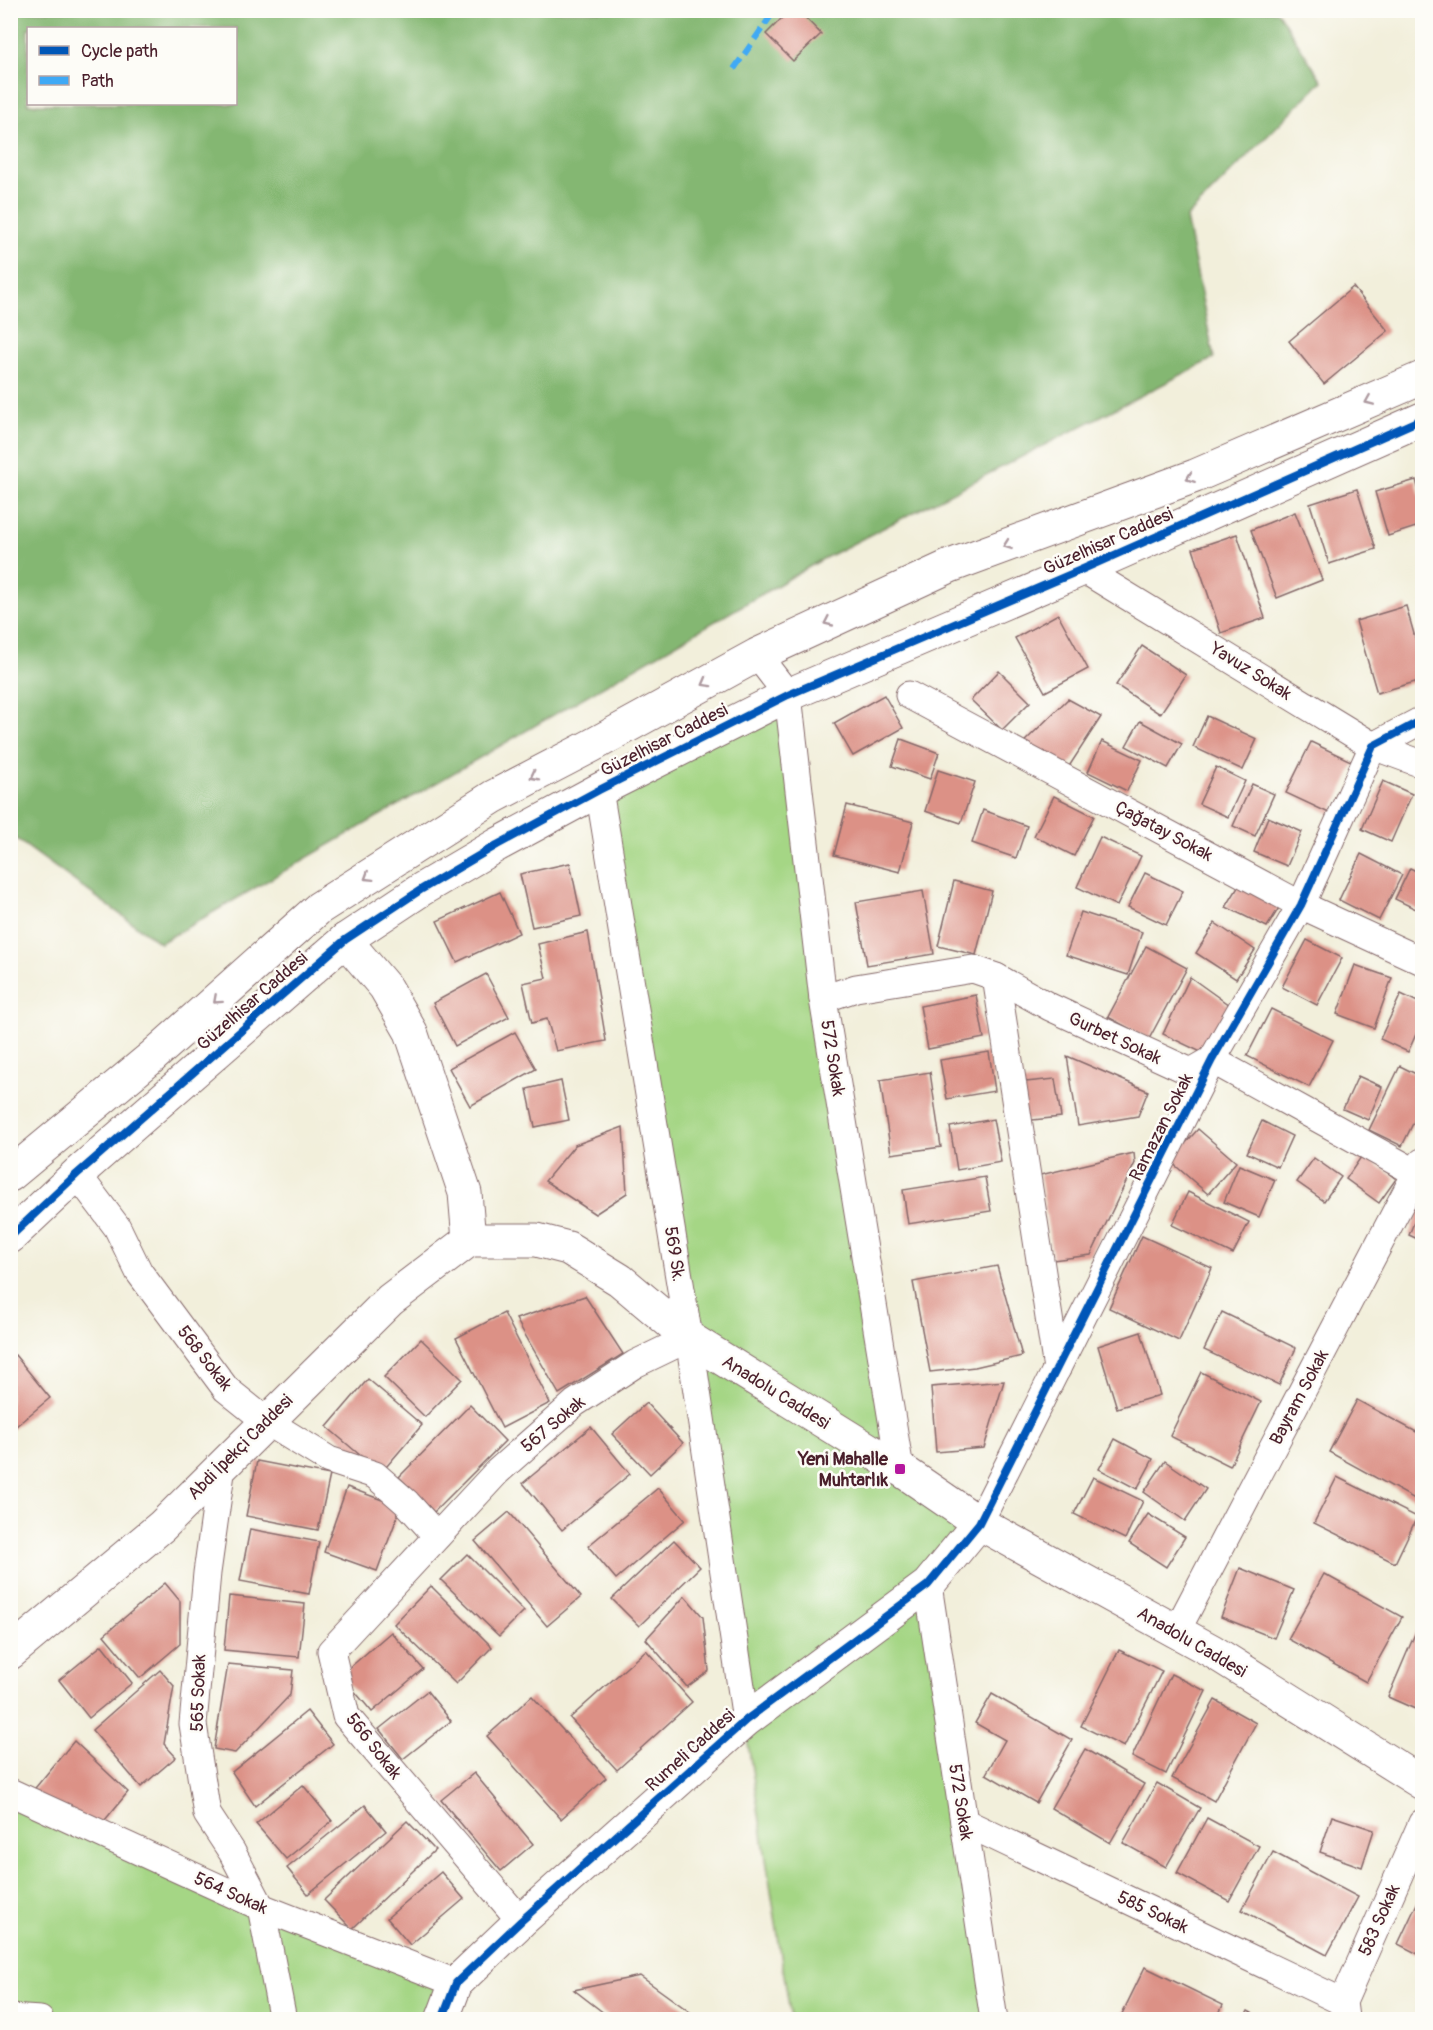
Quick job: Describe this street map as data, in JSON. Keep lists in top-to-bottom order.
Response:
{
  "streets": {
    "street": [
      "Güzelhisar Caddesi",
      "Yavuz Sokak",
      "Çağatay Sokak",
      "Gurbet Sokak",
      "572 Sokak",
      "Ramazan Sokak",
      "569 Sk.",
      "568 Sokak",
      "Anadolu Caddesi",
      "Bayram Sokak",
      "567 Sokak",
      "Abdi İpekçi Caddesi",
      "565 Sokak",
      "566 Sokak",
      "Rumeli Caddesi",
      "564 Sokak",
      "585 Sokak",
      "583 Sokak"
    ]
  },
  "crossings": [
    ["Güzelhisar Caddesi", "Yavuz Sokak"],
    ["Güzelhisar Caddesi", "572 Sokak"],
    ["Güzelhisar Caddesi", "569 Sk."],
    ["Güzelhisar Caddesi", "568 Sokak"],
    ["Yavuz Sokak", "Ramazan Sokak"],
    ["Çağatay Sokak", "Ramazan Sokak"],
    ["Gurbet Sokak", "572 Sokak"],
    ["Gurbet Sokak", "Ramazan Sokak"],
    ["572 Sokak", "Anadolu Caddesi"],
    ["572 Sokak", "Rumeli Caddesi"],
    ["572 Sokak", "585 Sokak"],
    ["Ramazan Sokak", "Anadolu Caddesi"],
    ["Ramazan Sokak", "Rumeli Caddesi"],
    ["569 Sk.", "Anadolu Caddesi"],
    ["569 Sk.", "567 Sokak"],
    ["569 Sk.", "Rumeli Caddesi"],
    ["568 Sokak", "567 Sokak"],
    ["568 Sokak", "Abdi İpekçi Caddesi"],
    ["568 Sokak", "566 Sokak"],
    ["Anadolu Caddesi", "Bayram Sokak"],
    ["Anadolu Caddesi", "567 Sokak"],
    ["Anadolu Caddesi", "Abdi İpekçi Caddesi"],
    ["Anadolu Caddesi", "Rumeli Caddesi"],
    ["567 Sokak", "566 Sokak"],
    ["Abdi İpekçi Caddesi", "565 Sokak"],
    ["565 Sokak", "564 Sokak"],
    ["566 Sokak", "Rumeli Caddesi"],
    ["Rumeli Caddesi", "564 Sokak"],
    ["585 Sokak", "583 Sokak"]
  ],
  "places": {
    "transit": ["Yeni Mahalle Muhtarlık"]
  },
  "legend": ["Cycle path", "Path"]
}
